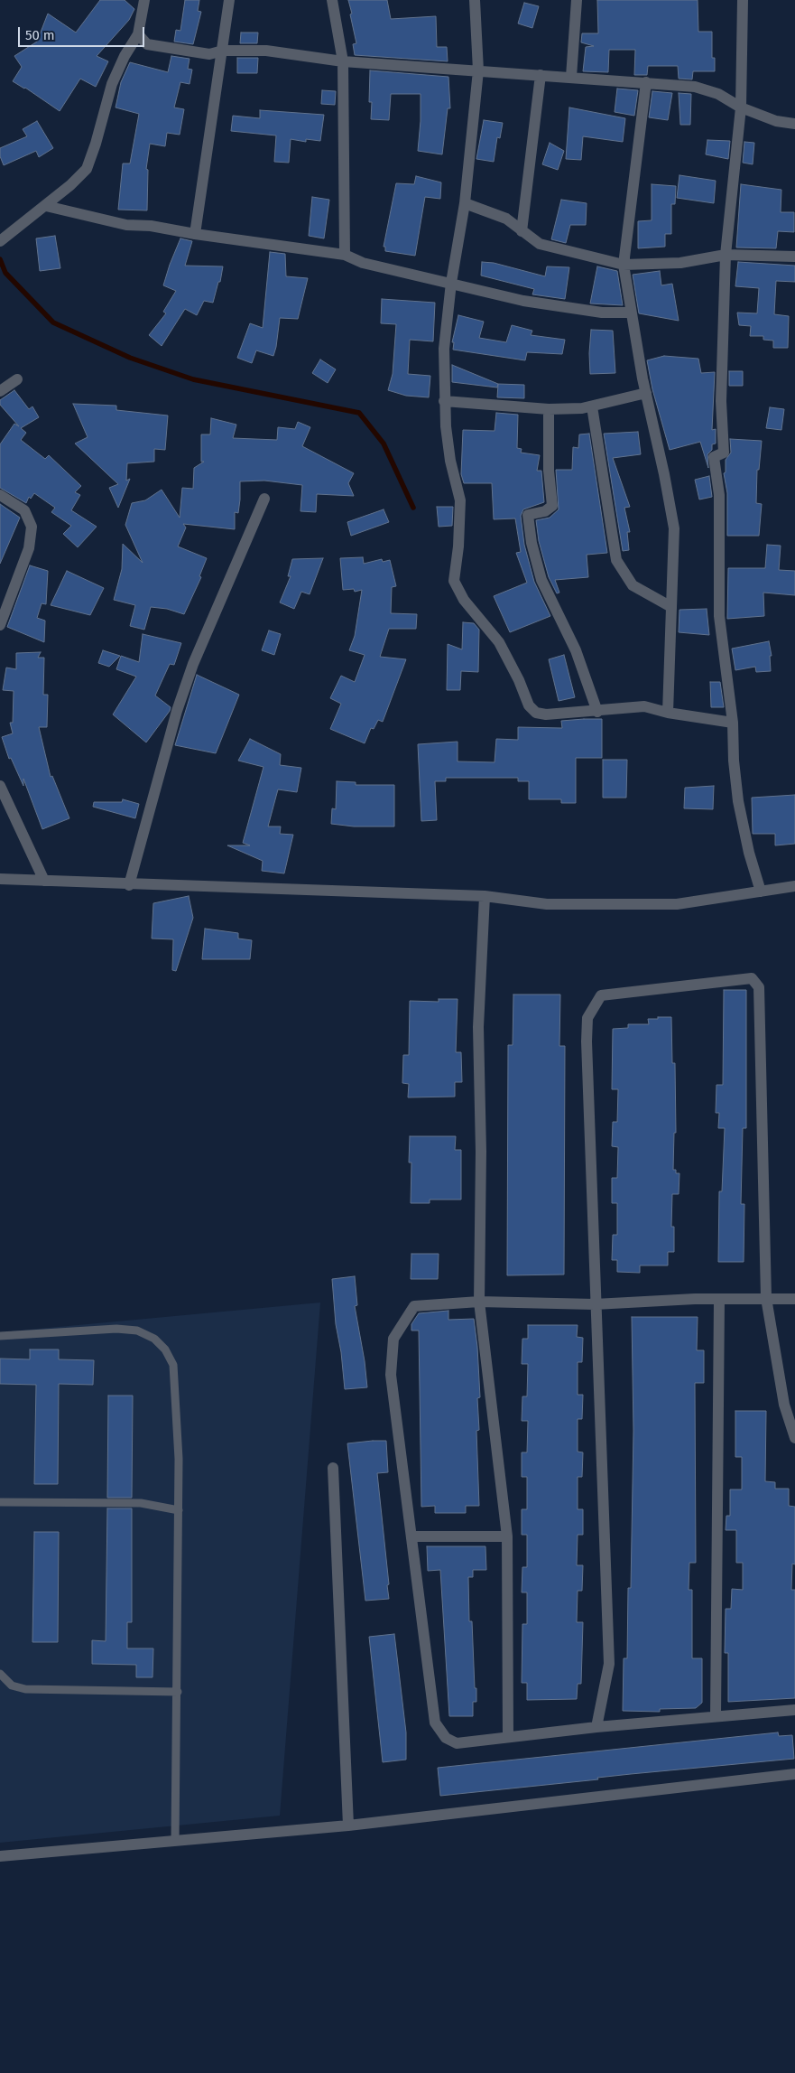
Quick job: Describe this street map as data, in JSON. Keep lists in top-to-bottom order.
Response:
{
  "scale_bar": "50 m"
}
